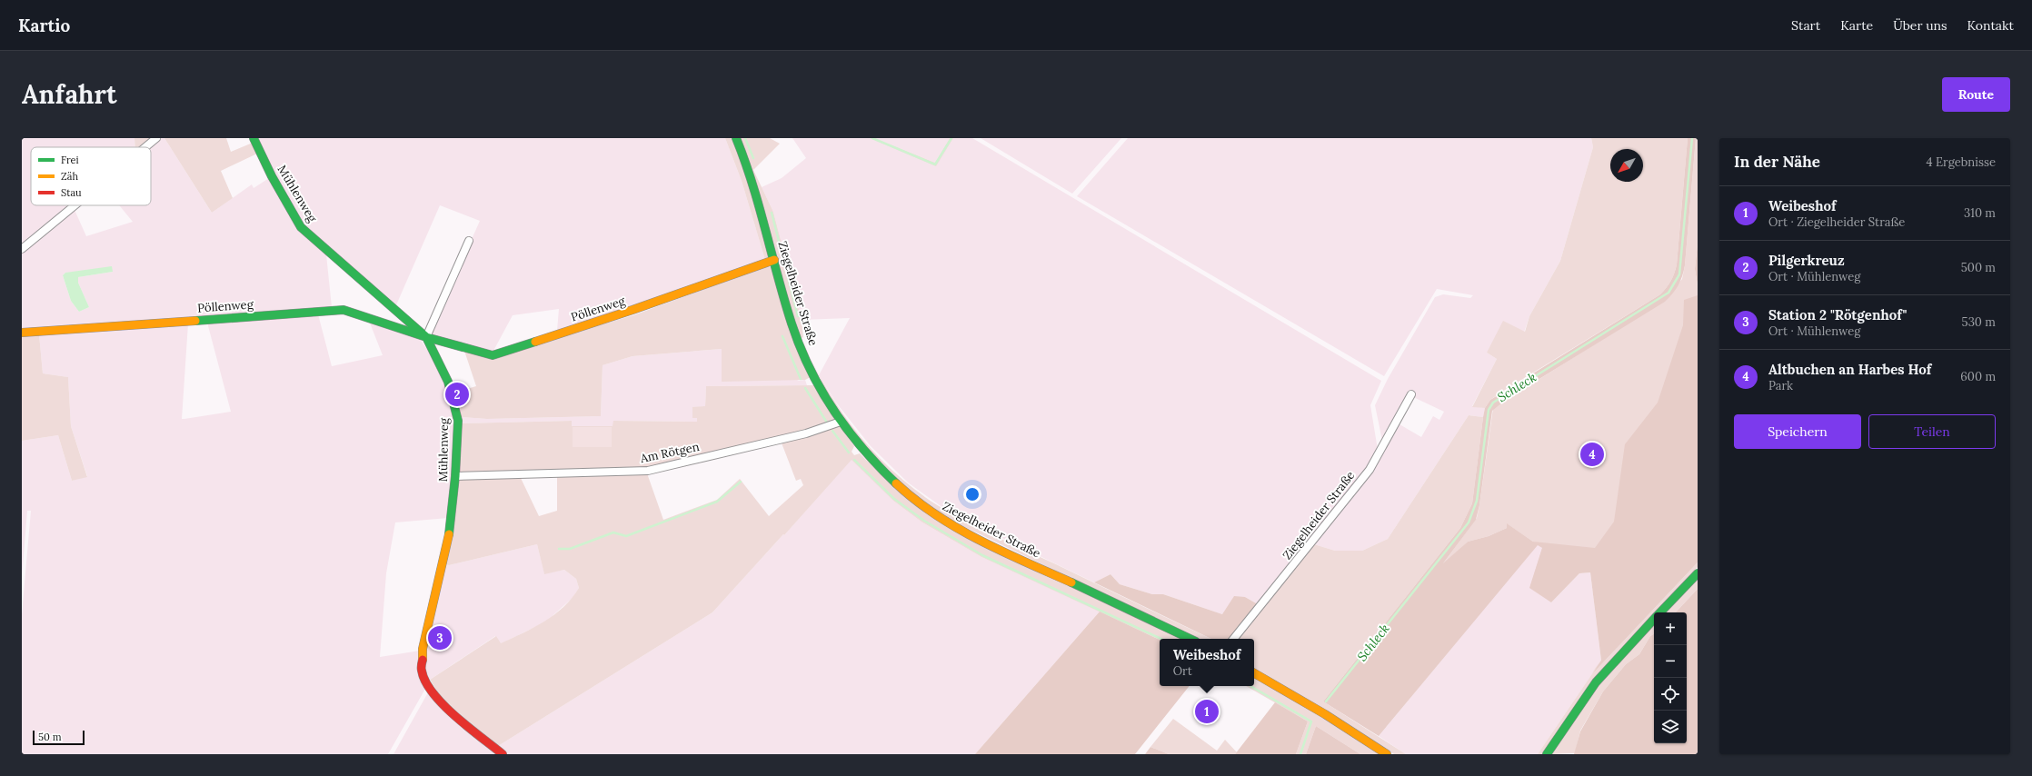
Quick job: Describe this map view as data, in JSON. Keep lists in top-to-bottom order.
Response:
{
  "streets": {
    "street": [
      "Mühlenweg",
      "Ziegelheider Straße",
      "Pöllenweg",
      "Am Rötgen"
    ]
  },
  "crossings": [
    ["Mühlenweg", "Pöllenweg"],
    ["Mühlenweg", "Am Rötgen"],
    ["Ziegelheider Straße", "Pöllenweg"],
    ["Ziegelheider Straße", "Am Rötgen"]
  ],
  "water": ["Schleck"],
  "legend": ["Frei", "Zäh", "Stau"],
  "scale_bar": "50 m",
  "north": "bottom left",
  "page": {
    "header": "Kartio",
    "nav": [
      "Start",
      "Karte",
      "Über uns",
      "Kontakt"
    ],
    "buttons": [
      "Route",
      ["Speichern", "Teilen"]
    ],
    "title": "Anfahrt",
    "heading": ["In der Nähe", "4 Ergebnisse"],
    "list": [
      {
        "mark": "1",
        "name": "Weibeshof",
        "note": "Ort · Ziegelheider Straße",
        "value": "310 m"
      },
      {
        "mark": "2",
        "name": "Pilgerkreuz",
        "note": "Ort · Mühlenweg",
        "value": "500 m"
      },
      {
        "mark": "3",
        "name": "Station 2 \"Rötgenhof\"",
        "note": "Ort · Mühlenweg",
        "value": "530 m"
      },
      {
        "mark": "4",
        "name": "Altbuchen an Harbes Hof",
        "note": "Park",
        "value": "600 m"
      }
    ],
    "pins": [
      "2",
      "4",
      "3",
      "1"
    ],
    "map_buttons": ["+", "−"],
    "popup": ["Weibeshof", "Ort"],
    "scale": "50 m"
  }
}
